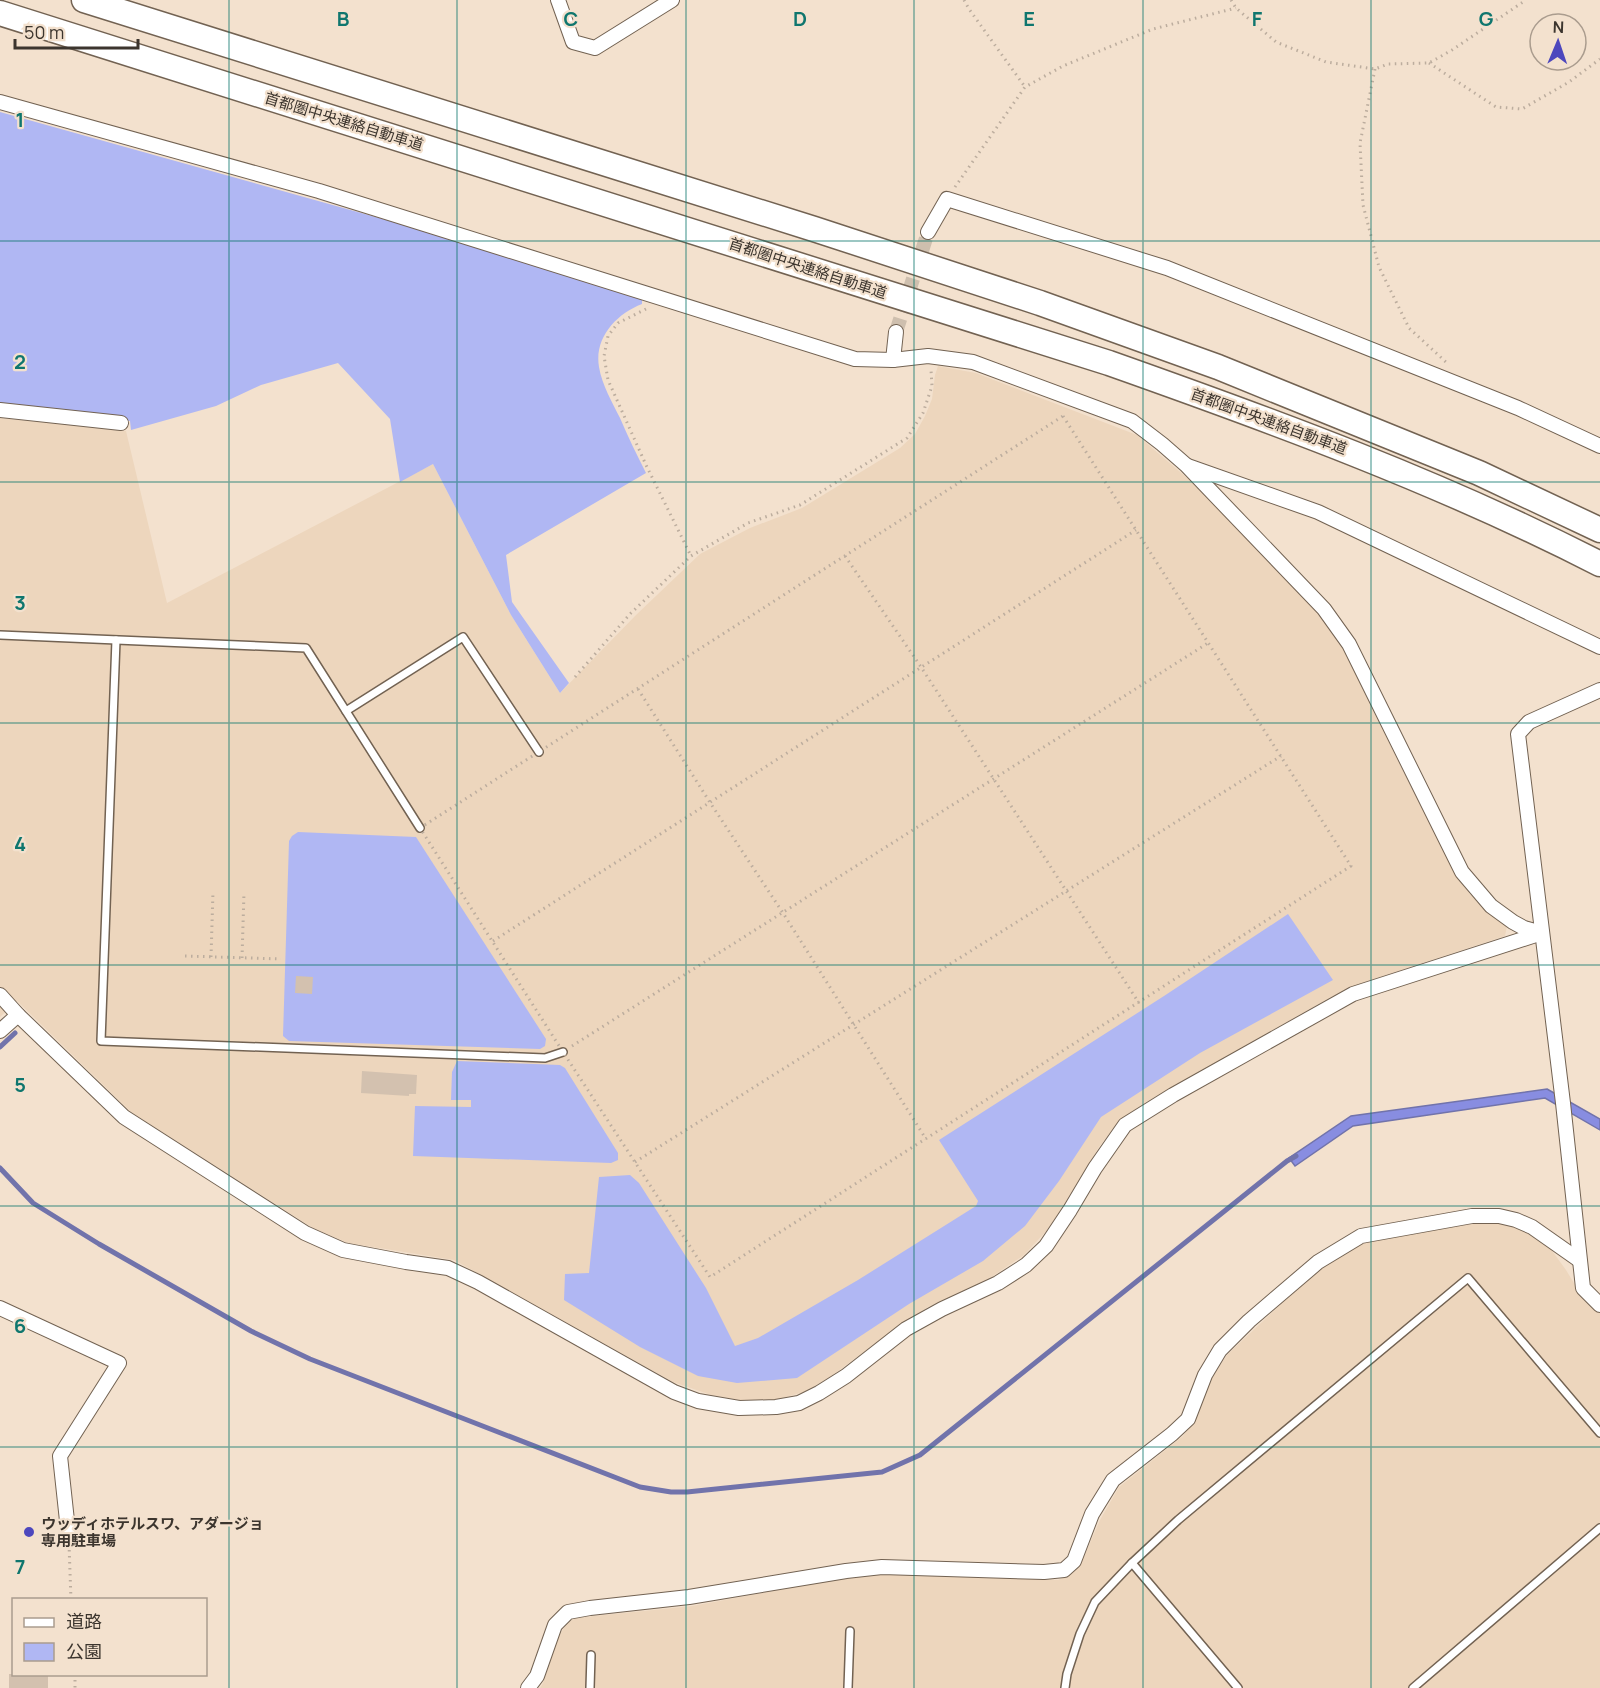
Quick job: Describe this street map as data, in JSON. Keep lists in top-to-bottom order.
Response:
{
  "streets": {
    "highway": ["首都圏中央連絡自動車道"]
  },
  "places": ["ウッディホテルスワ、アダージョ 専用駐車場"],
  "legend": ["道路", "公園"],
  "scale_bar": "50 m",
  "north": "top",
  "grid": {
    "columns": [
      "B",
      "C",
      "D",
      "E",
      "F",
      "G"
    ],
    "rows": [
      "1",
      "2",
      "3",
      "4",
      "5",
      "6",
      "7"
    ]
  }
}
